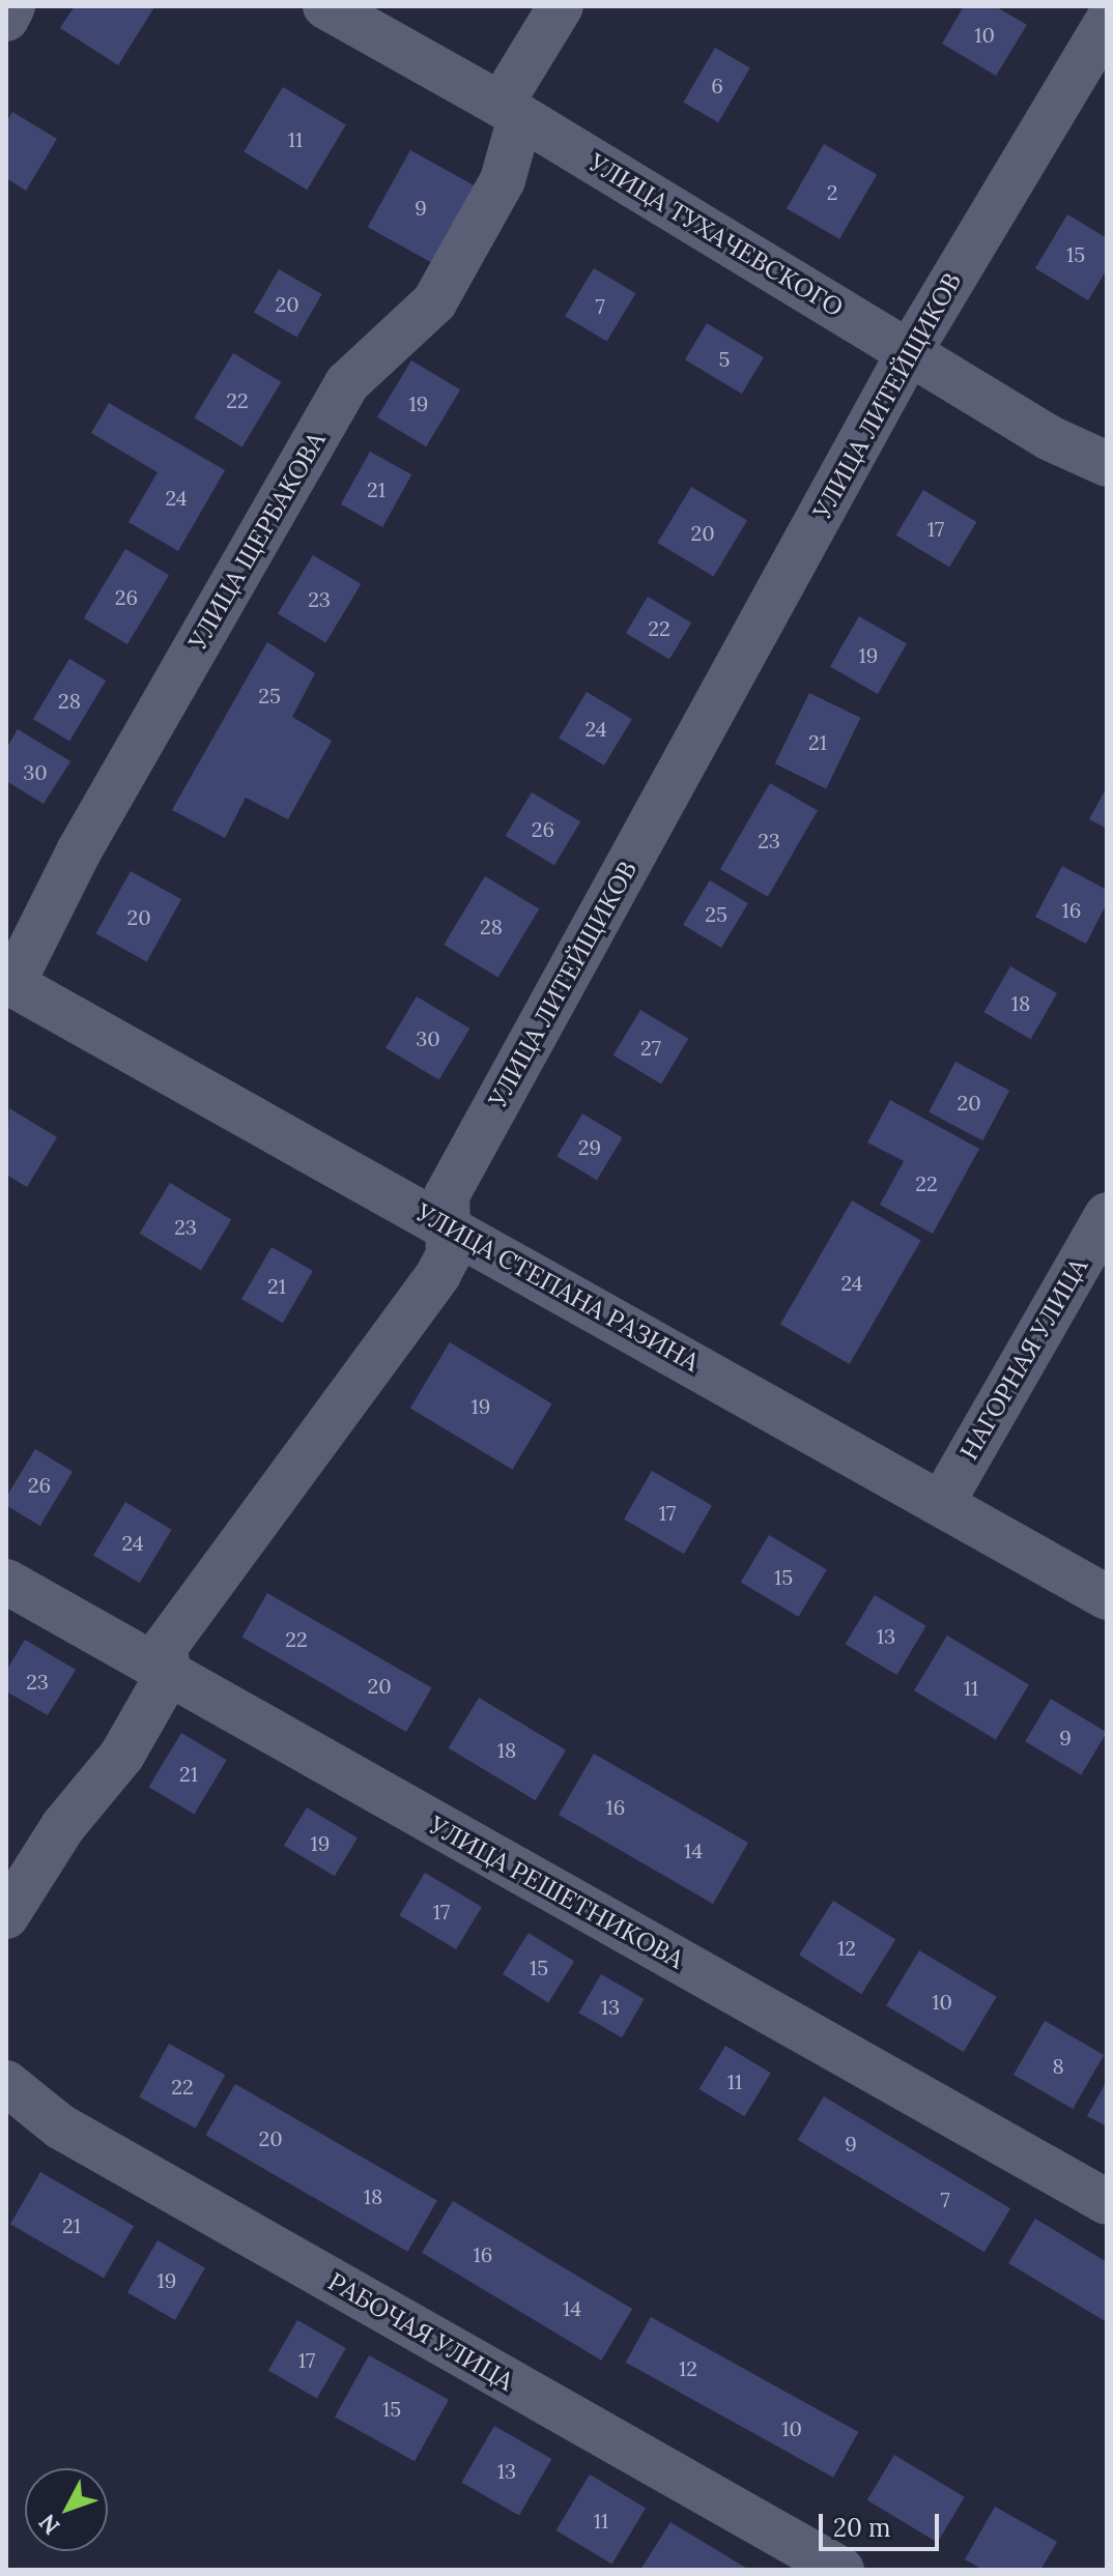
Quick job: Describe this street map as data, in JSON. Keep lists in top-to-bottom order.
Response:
{
  "streets": {
    "street": [
      "УЛИЦА ТУХАЧЕВСКОГО",
      "УЛИЦА ЛИТЕЙЩИКОВ",
      "УЛИЦА ЩЕРБАКОВА",
      "УЛИЦА СТЕПАНА РАЗИНА",
      "НАГОРНАЯ УЛИЦА",
      "УЛИЦА РЕШЕТНИКОВА",
      "РАБОЧАЯ УЛИЦА"
    ]
  },
  "crossings": [
    ["УЛИЦА ТУХАЧЕВСКОГО", "УЛИЦА ЛИТЕЙЩИКОВ"],
    ["УЛИЦА ТУХАЧЕВСКОГО", "УЛИЦА ЩЕРБАКОВА"],
    ["УЛИЦА ЛИТЕЙЩИКОВ", "УЛИЦА СТЕПАНА РАЗИНА"],
    ["УЛИЦА ЛИТЕЙЩИКОВ", "УЛИЦА РЕШЕТНИКОВА"],
    ["УЛИЦА ЩЕРБАКОВА", "УЛИЦА СТЕПАНА РАЗИНА"],
    ["УЛИЦА СТЕПАНА РАЗИНА", "НАГОРНАЯ УЛИЦА"]
  ],
  "house_numbers": [
    "10",
    "6",
    "11",
    "2",
    "9",
    "15",
    "20",
    "7",
    "5",
    "22",
    "19",
    "21",
    "24",
    "17",
    "20",
    "26",
    "23",
    "22",
    "19",
    "25",
    "28",
    "24",
    "21",
    "30",
    "26",
    "23",
    "16",
    "25",
    "20",
    "28",
    "18",
    "30",
    "27",
    "20",
    "29",
    "22",
    "23",
    "24",
    "21",
    "19",
    "26",
    "17",
    "24",
    "15",
    "13",
    "22",
    "23",
    "20",
    "11",
    "9",
    "18",
    "21",
    "16",
    "19",
    "14",
    "17",
    "12",
    "15",
    "10",
    "13",
    "8",
    "11",
    "22",
    "20",
    "9",
    "18",
    "7",
    "21",
    "16",
    "19",
    "14",
    "17",
    "12",
    "15",
    "10",
    "13",
    "11"
  ],
  "scale_bar": "20 m",
  "north": "bottom left"
}
